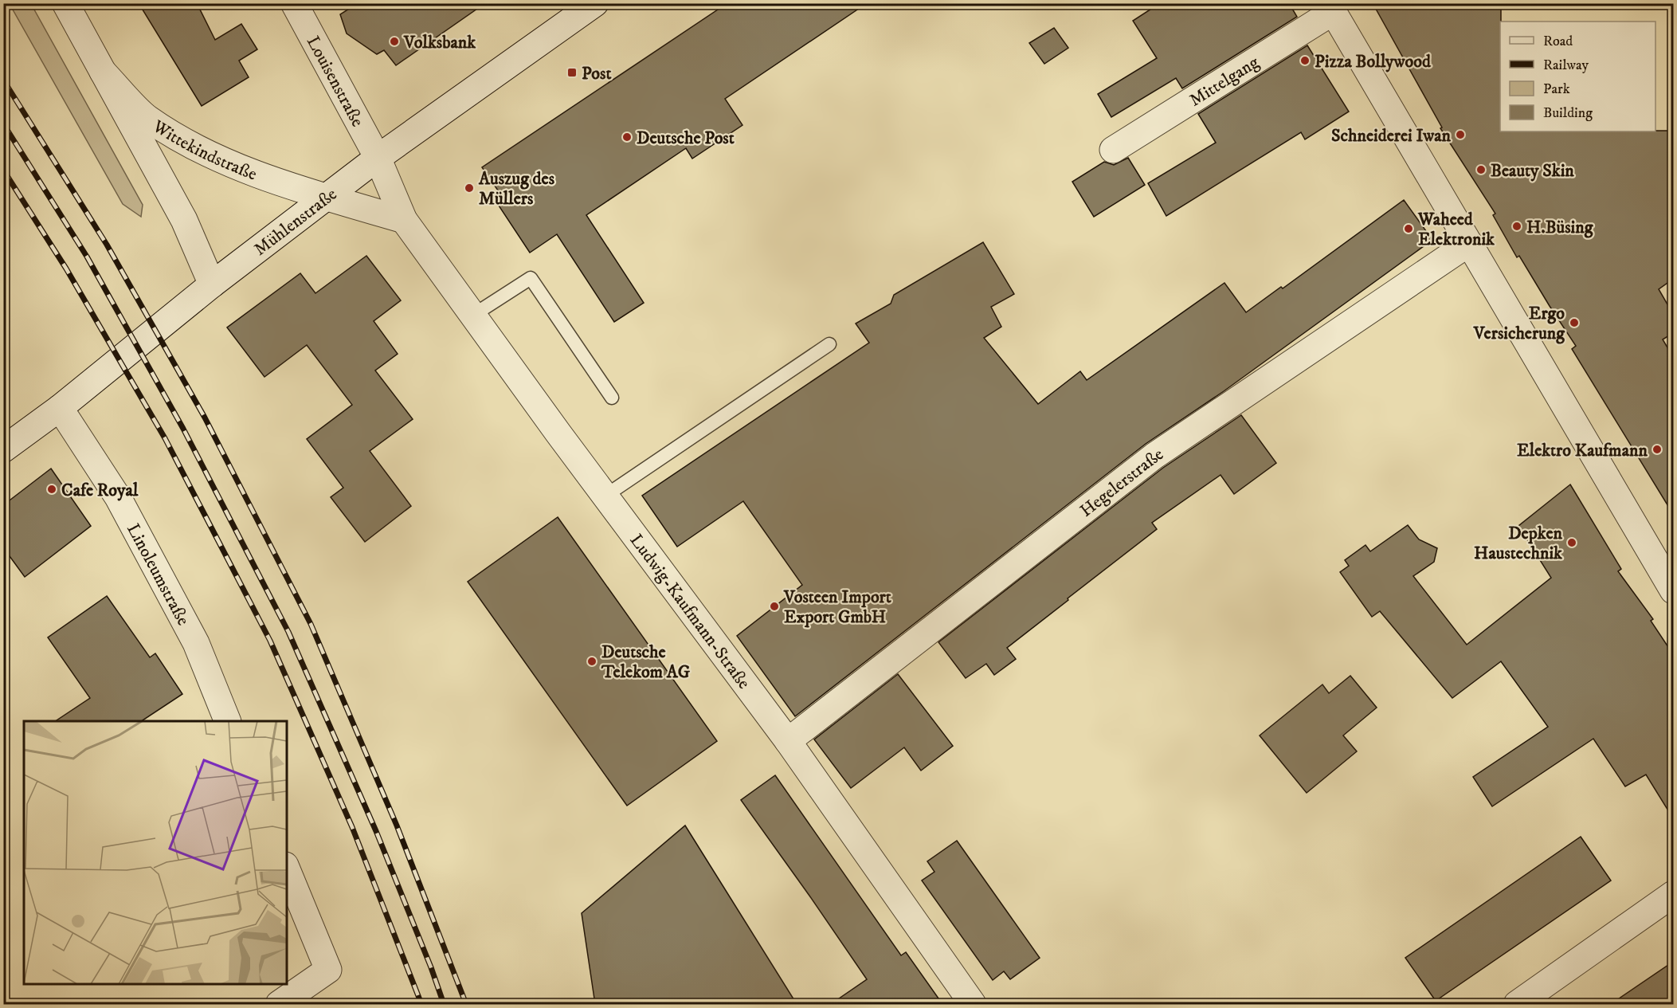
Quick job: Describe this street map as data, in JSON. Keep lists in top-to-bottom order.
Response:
{
  "streets": {
    "street": [
      "Louisenstraße",
      "Mittelgang",
      "Wittekindstraße",
      "Mühlenstraße",
      "Hegelerstraße",
      "Linoleumstraße",
      "Ludwig-Kaufmann-Straße"
    ]
  },
  "crossings": [
    ["Louisenstraße", "Mühlenstraße"],
    ["Louisenstraße", "Ludwig-Kaufmann-Straße"],
    ["Wittekindstraße", "Mühlenstraße"],
    ["Mühlenstraße", "Linoleumstraße"],
    ["Mühlenstraße", "Ludwig-Kaufmann-Straße"],
    ["Hegelerstraße", "Ludwig-Kaufmann-Straße"]
  ],
  "places": {
    "other": [
      "Volksbank",
      "Pizza Bollywood",
      "Schneiderei Iwan",
      "Deutsche Post",
      "Beauty Skin",
      "Auszug des Müllers",
      "H.Büsing",
      "Waheed Elektronik",
      "Ergo Versicherung",
      "Elektro Kaufmann",
      "Cafe Royal",
      "Depken Haustechnik",
      "Vosteen Import Export GmbH",
      "Deutsche Telekom AG"
    ],
    "transit": ["Post"]
  },
  "legend": [
    "Road",
    "Railway",
    "Park",
    "Building"
  ]
}
